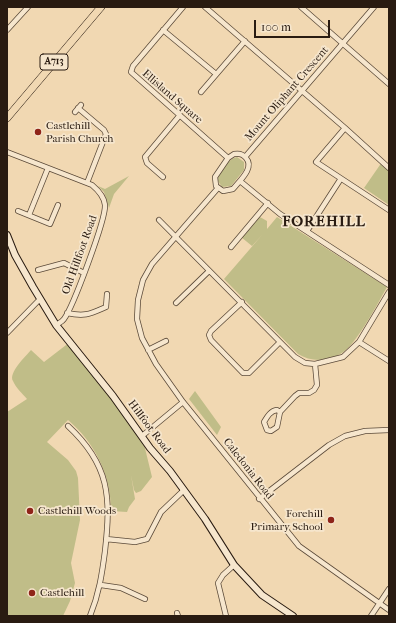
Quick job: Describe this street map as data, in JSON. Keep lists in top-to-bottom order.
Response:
{
  "streets": {
    "main road": ["A713"],
    "street": [
      "Mount Oliphant Crescent",
      "Ellisland Square",
      "Old Hillfoot Road",
      "Hillfoot Road",
      "Caledonia Road"
    ]
  },
  "crossings": [
    ["Mount Oliphant Crescent", "Ellisland Square"],
    ["Mount Oliphant Crescent", "Caledonia Road"],
    ["Ellisland Square", "Caledonia Road"],
    ["Old Hillfoot Road", "Hillfoot Road"]
  ],
  "districts": ["FOREHILL"],
  "places": [
    "Castlehill Parish Church",
    "Castlehill Woods",
    "Forehill Primary School",
    "Castlehill"
  ],
  "scale_bar": "100 m"
}
